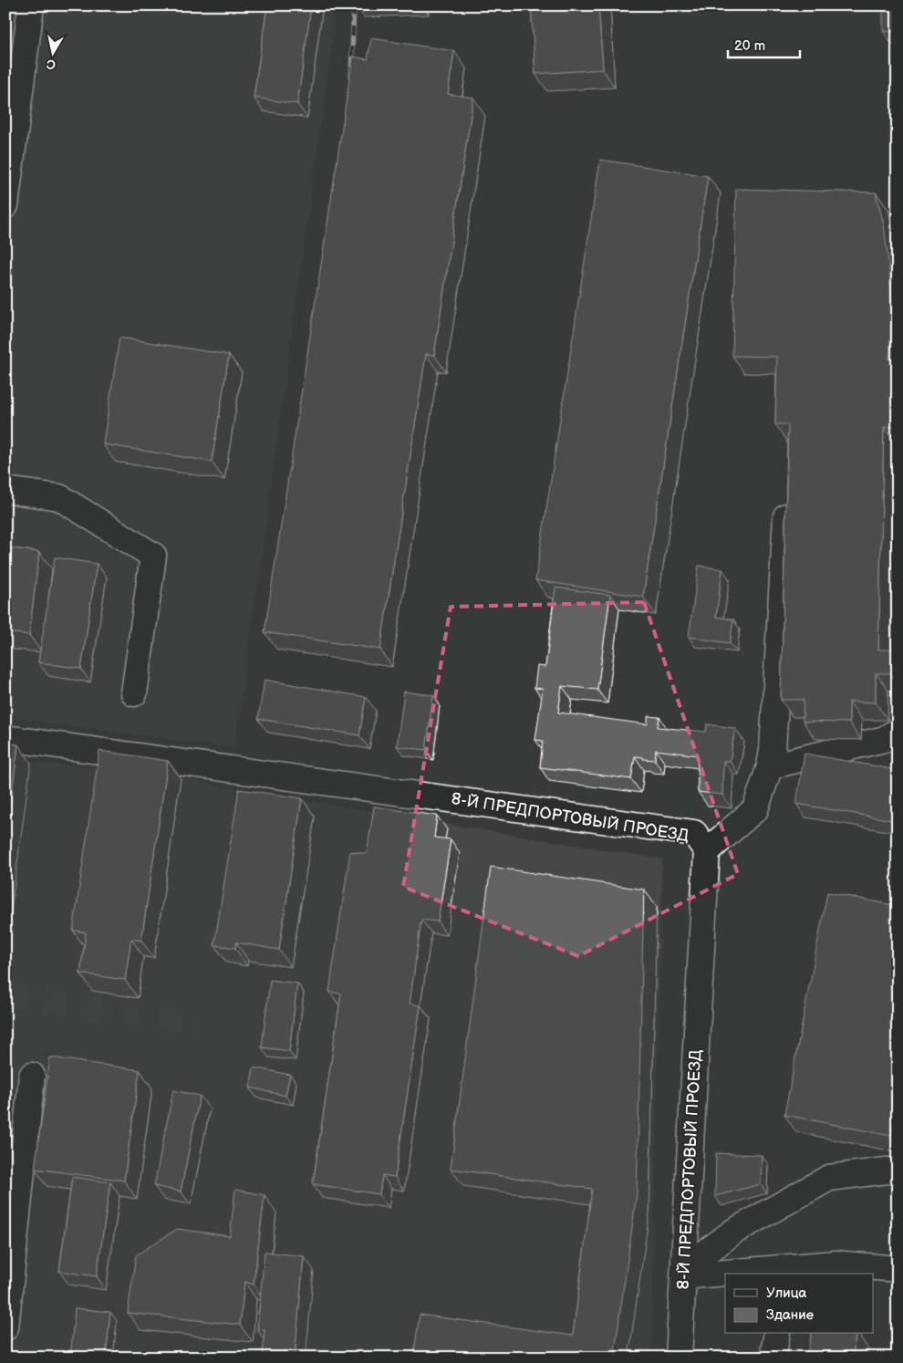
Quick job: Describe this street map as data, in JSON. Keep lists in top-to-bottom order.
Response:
{
  "streets": {
    "street": ["8-Й ПРЕДПОРТОВЫЙ ПРОЕЗД"]
  },
  "legend": ["Улица", "Здание"],
  "scale_bar": "20 m",
  "north": "bottom"
}
